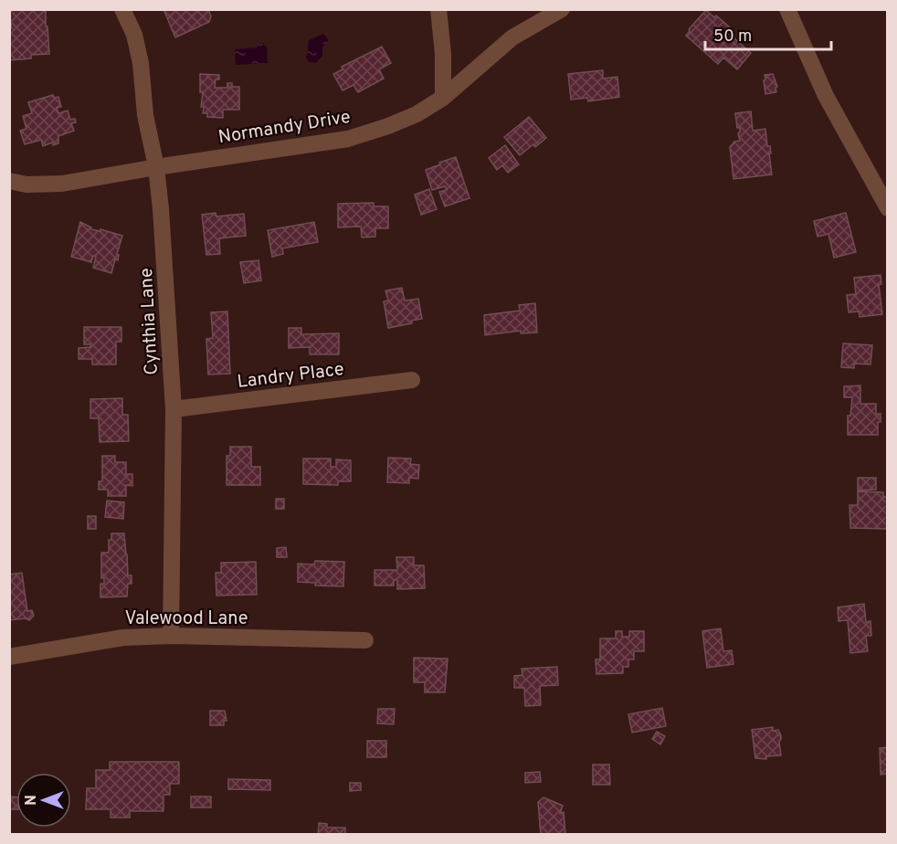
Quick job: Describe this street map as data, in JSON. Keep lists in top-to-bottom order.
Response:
{
  "streets": {
    "street": [
      "Normandy Drive",
      "Cynthia Lane",
      "Landry Place",
      "Valewood Lane"
    ]
  },
  "crossings": [
    ["Normandy Drive", "Cynthia Lane"],
    ["Cynthia Lane", "Landry Place"],
    ["Cynthia Lane", "Valewood Lane"]
  ],
  "scale_bar": "50 m",
  "north": "left"
}
